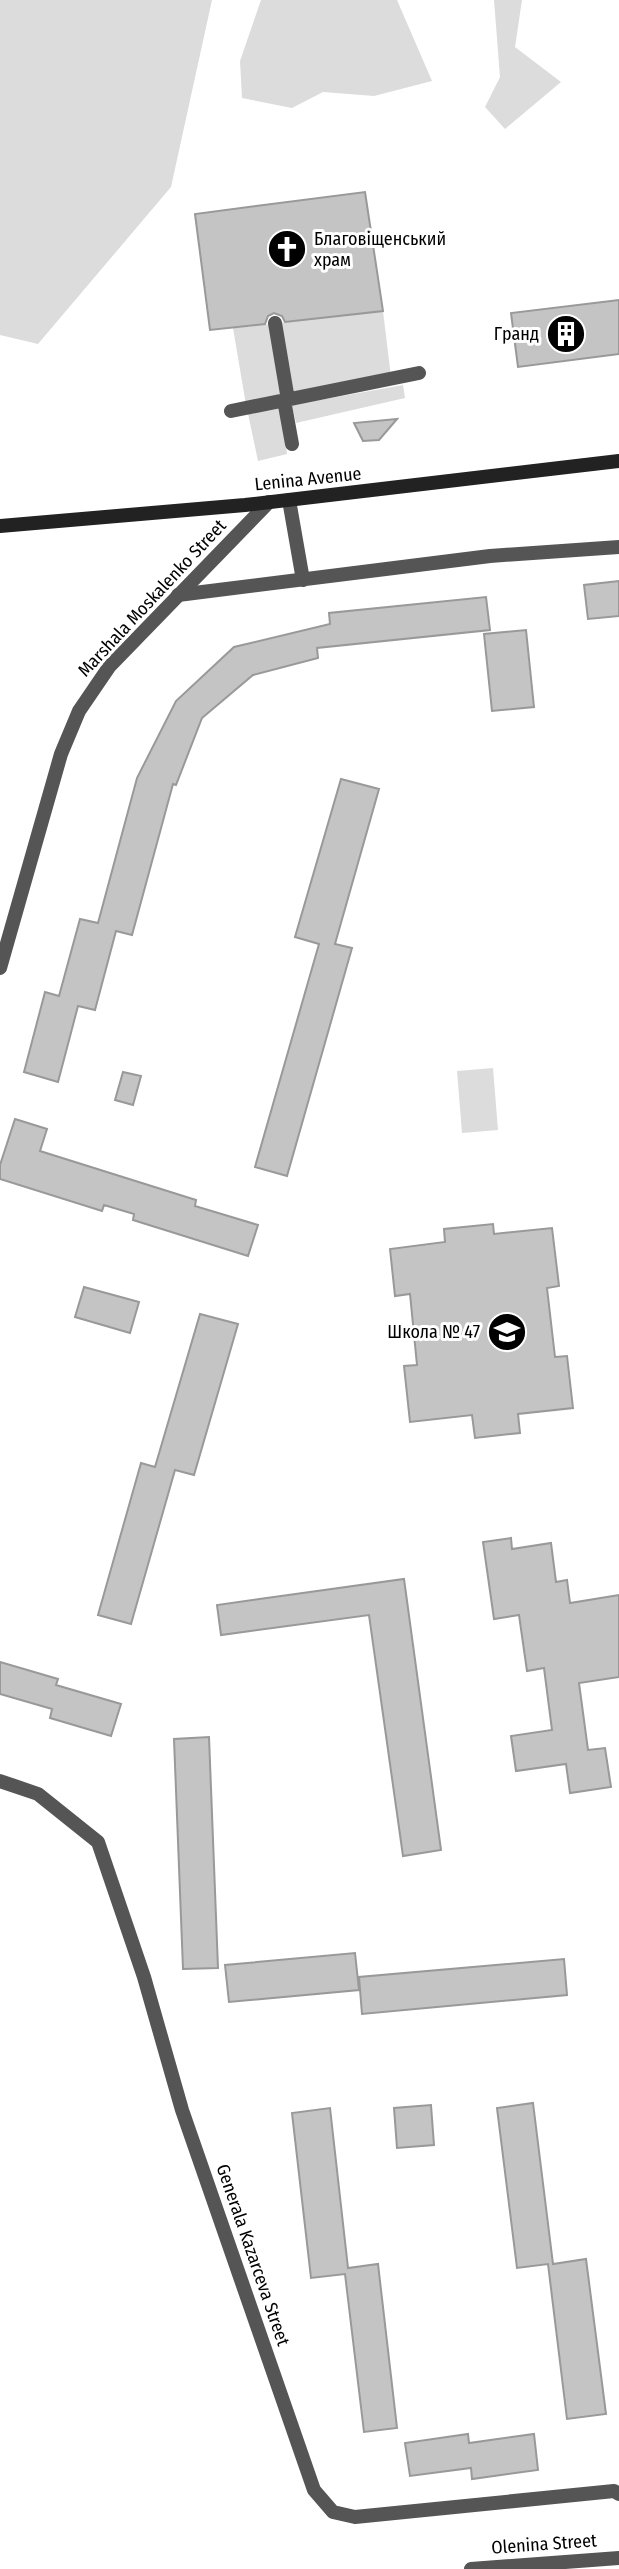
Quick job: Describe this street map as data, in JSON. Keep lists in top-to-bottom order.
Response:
{
  "streets": {
    "main road": ["Lenina Avenue"],
    "street": ["Marshala Moskalenko Street", "Generala Kazarceva Street", "Olenina Street"]
  },
  "crossings": [
    ["Lenina Avenue", "Marshala Moskalenko Street"]
  ],
  "places": {
    "church": ["Благовіщенський храм"],
    "building": ["Гранд"],
    "school or university": ["Школа № 47"]
  }
}
